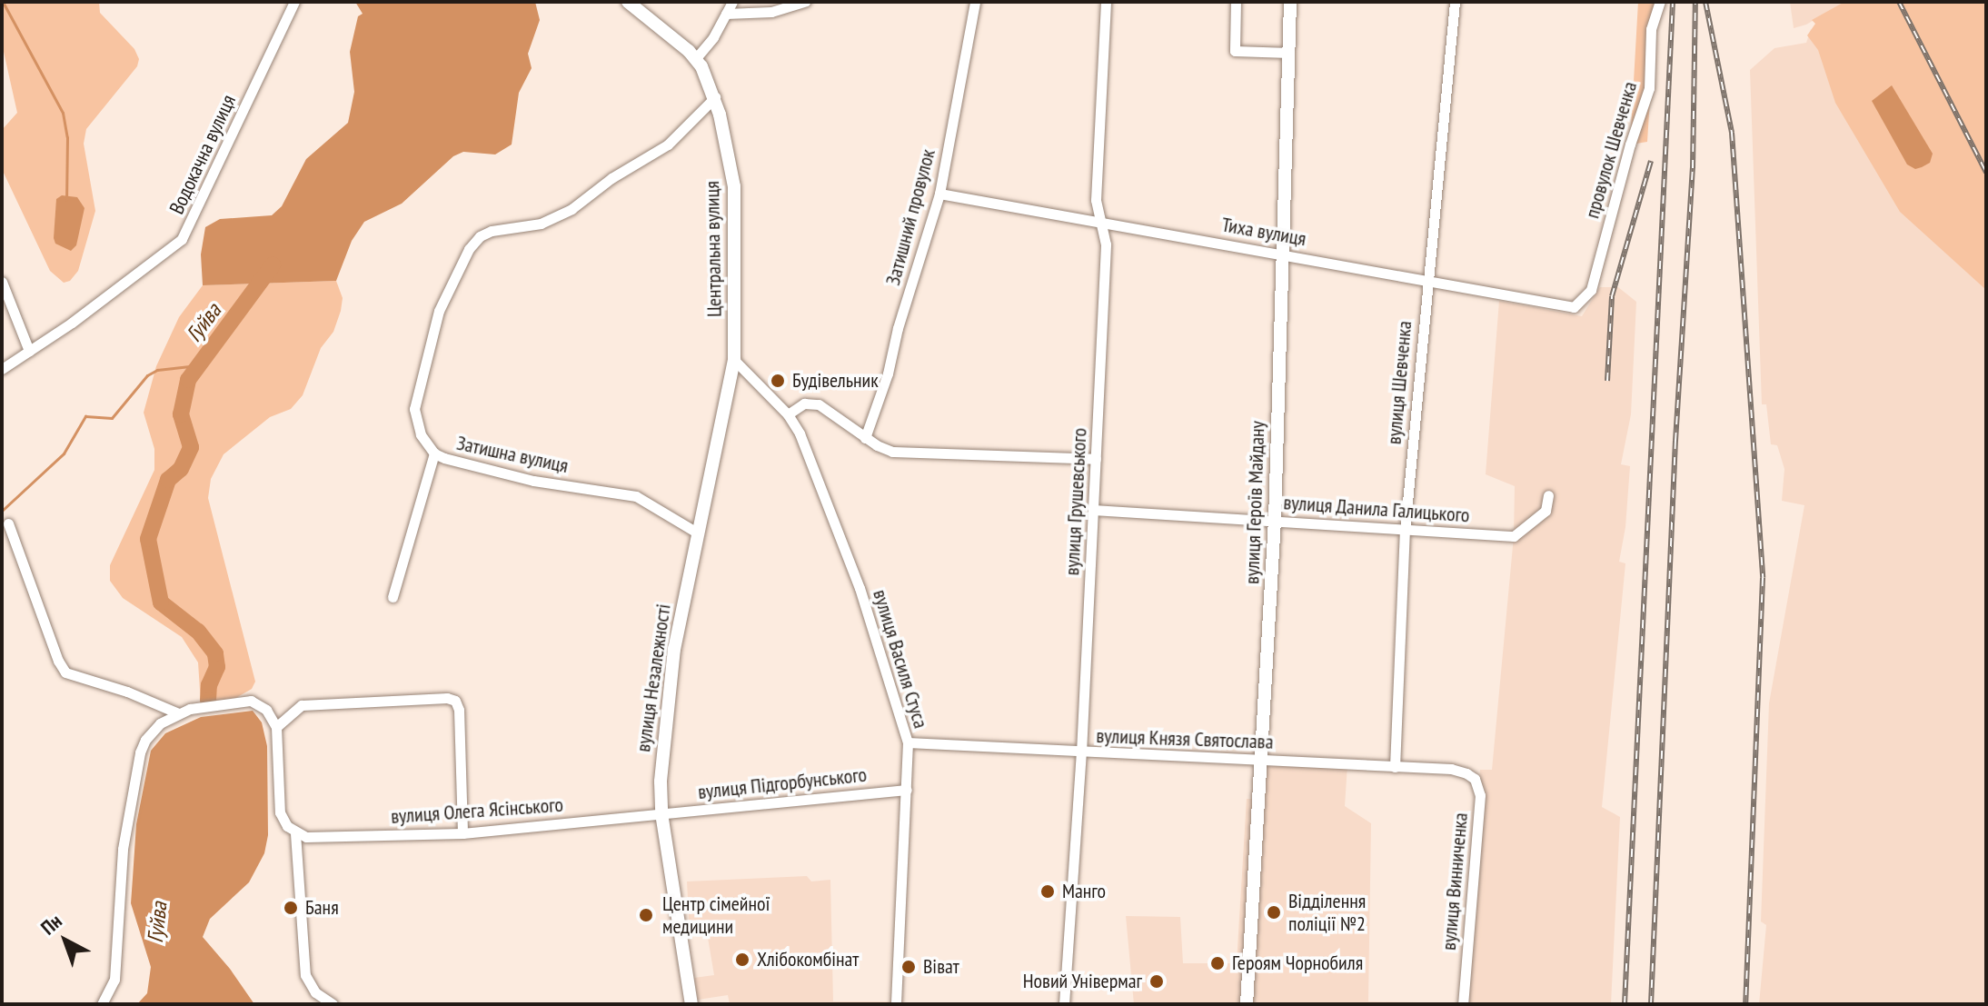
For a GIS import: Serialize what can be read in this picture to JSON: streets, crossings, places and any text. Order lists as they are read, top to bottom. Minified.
{"streets":{"street":["провулок Шевченка","Водокачна вулиця","Затишний провулок","Тиха вулиця","Центральна вулиця","вулиця Шевченка","Затишна вулиця","вулиця Грушевського","вулиця Героїв Майдану","вулиця Данила Галицького","вулиця Василя Стуса","вулиця Незалежності","вулиця Князя Святослава","вулиця Підгорбунського","вулиця Олега Ясінського","вулиця Винниченка"]},"crossings":[["провулок Шевченка","Тиха вулиця"],["Затишний провулок","Тиха вулиця"],["Тиха вулиця","вулиця Шевченка"],["Тиха вулиця","вулиця Грушевського"],["Тиха вулиця","вулиця Героїв Майдану"],["Центральна вулиця","Затишна вулиця"],["Центральна вулиця","вулиця Василя Стуса"],["Центральна вулиця","вулиця Незалежності"],["вулиця Шевченка","вулиця Данила Галицького"],["вулиця Шевченка","вулиця Князя Святослава"],["Затишна вулиця","вулиця Незалежності"],["вулиця Грушевського","вулиця Данила Галицького"],["вулиця Грушевського","вулиця Князя Святослава"],["вулиця Героїв Майдану","вулиця Данила Галицького"],["вулиця Героїв Майдану","вулиця Князя Святослава"],["вулиця Василя Стуса","вулиця Незалежності"],["вулиця Василя Стуса","вулиця Князя Святослава"],["вулиця Василя Стуса","вулиця Підгорбунського"],["вулиця Незалежності","вулиця Підгорбунського"],["вулиця Незалежності","вулиця Олега Ясінського"],["вулиця Князя Святослава","вулиця Винниченка"],["вулиця Підгорбунського","вулиця Олега Ясінського"]],"water":["Гуйва"],"places":["Будівельник","Манго","Баня","Відділення поліції №2","Центр сімейної медицини","Хлібокомбінат","Героям Чорнобиля","Віват","Новий Універмаг"],"north":"top left"}
